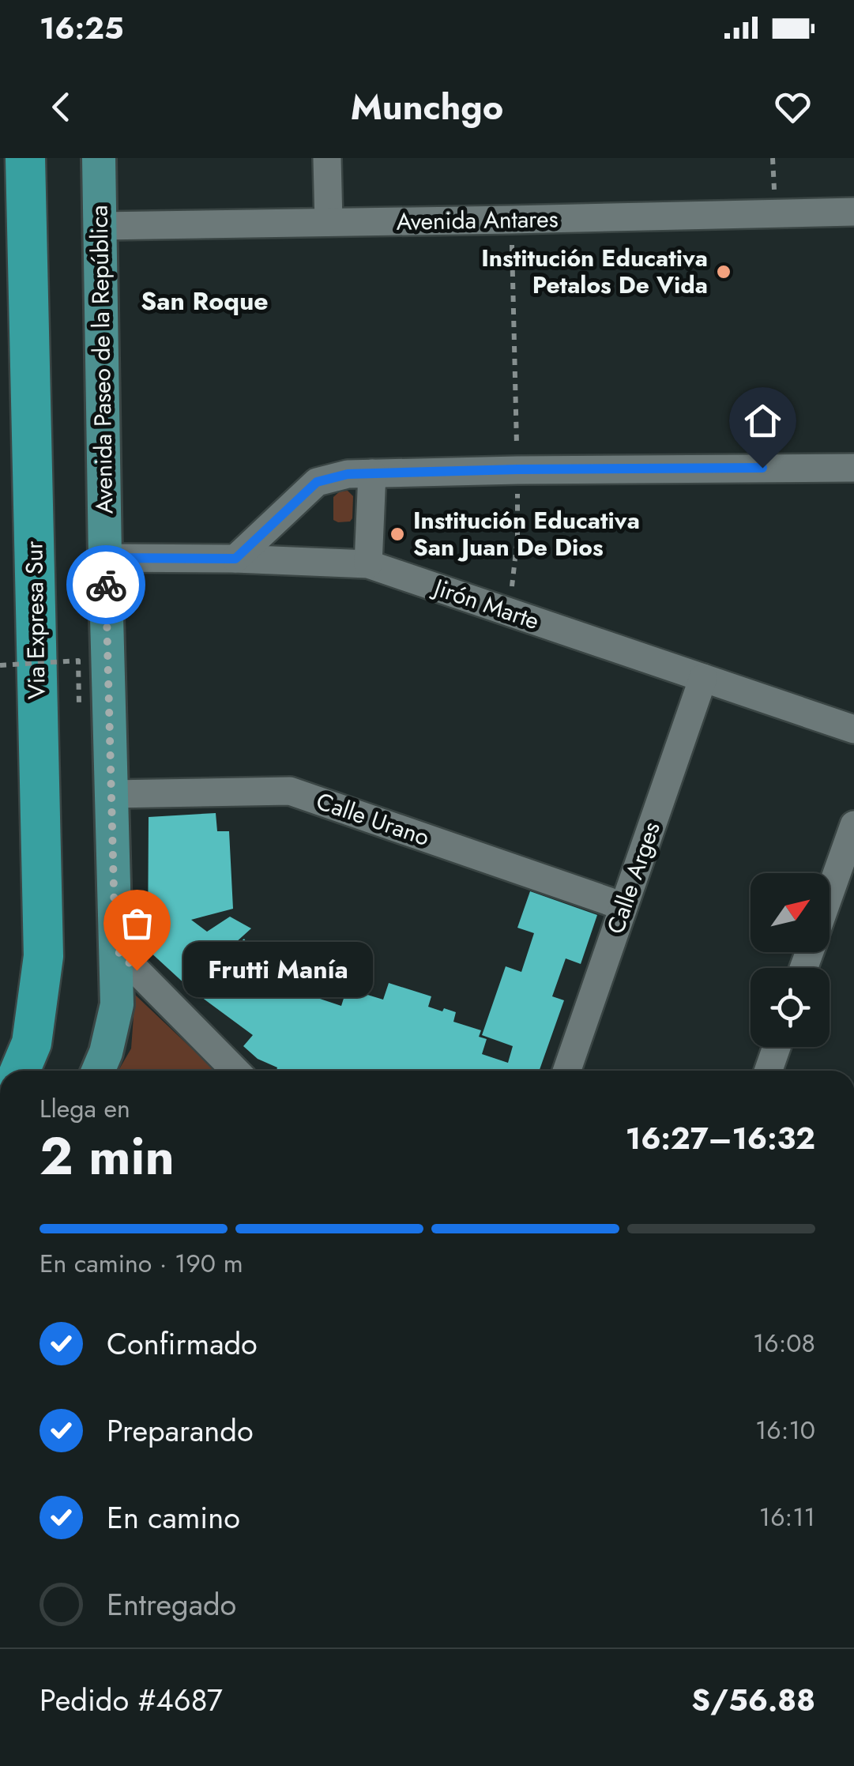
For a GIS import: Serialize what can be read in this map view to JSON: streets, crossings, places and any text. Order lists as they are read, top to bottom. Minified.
{"streets":{"highway":["Via Expresa Sur"],"main road":["Avenida Paseo de la República"],"street":["Avenida Antares","Jirón Marte","Calle Urano","Calle Arges"]},"crossings":[["Avenida Antares","Avenida Paseo de la República"],["Avenida Paseo de la República","Jirón Marte"],["Avenida Paseo de la República","Calle Urano"],["Jirón Marte","Calle Arges"],["Calle Urano","Calle Arges"]],"districts":["San Roque"],"places":["Institución Educativa Petalos De Vida","Institución Educativa San Juan De Dios","Frutti Manía"],"north":"top right","page":{"status":"16:25","header":"Munchgo","bubble":"Frutti Manía","heading":["2 min","Llega en","16:27–16:32"],"panel":["Pedido #4687","S/56.88"],"bar":"En camino · 190 m","list":[["Confirmado","16:08"],["Preparando","16:10"],["En camino","16:11"],"Entregado"]}}
